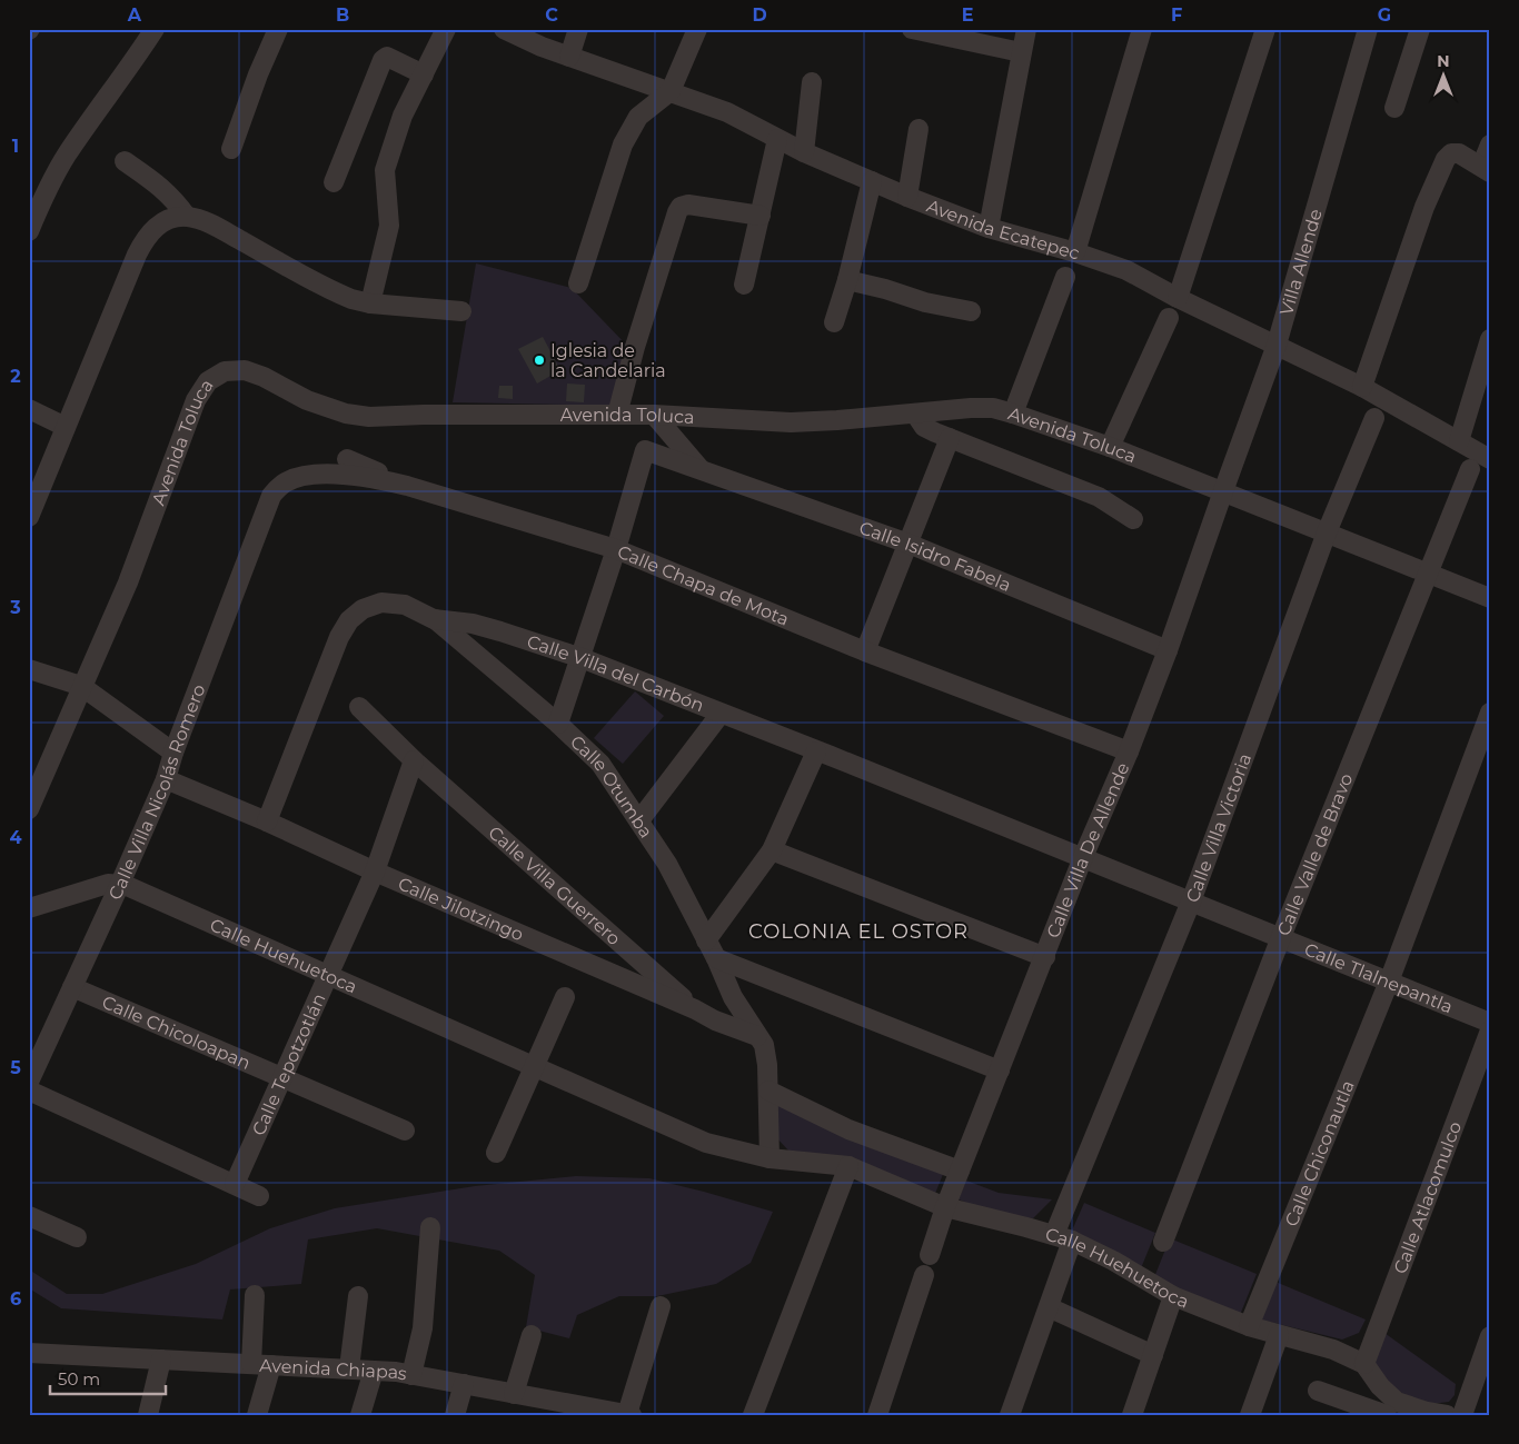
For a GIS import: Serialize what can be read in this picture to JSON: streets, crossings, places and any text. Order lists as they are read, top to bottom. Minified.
{"streets":{"street":["Avenida Ecatepec","Villa Allende","Avenida Toluca","Calle Isidro Fabela","Calle Chapa de Mota","Calle Villa del Carbón","Calle Otumba","Calle Villa Nicolás Romero","Calle Villa Victoria","Calle Villa De Allende","Calle Valle de Bravo","Calle Villa Guerrero","Calle Jilotzingo","Calle Huehuetoca","Calle Tlalnepantla","Calle Chicoloapan","Calle Tepotzotlán","Calle Chiconautla","Calle Atlacomulco","Avenida Chiapas"]},"crossings":[["Avenida Ecatepec","Villa Allende"],["Villa Allende","Avenida Toluca"],["Villa Allende","Calle Villa De Allende"],["Avenida Toluca","Calle Isidro Fabela"],["Avenida Toluca","Calle Villa Victoria"],["Avenida Toluca","Calle Villa De Allende"],["Avenida Toluca","Calle Valle de Bravo"],["Calle Isidro Fabela","Calle Chapa de Mota"],["Calle Isidro Fabela","Calle Villa De Allende"],["Calle Chapa de Mota","Calle Villa Nicolás Romero"],["Calle Chapa de Mota","Calle Villa De Allende"],["Calle Villa del Carbón","Calle Otumba"],["Calle Villa del Carbón","Calle Villa De Allende"],["Calle Villa del Carbón","Calle Jilotzingo"],["Calle Villa del Carbón","Calle Tlalnepantla"],["Calle Otumba","Calle Jilotzingo"],["Calle Otumba","Calle Huehuetoca"],["Calle Villa Nicolás Romero","Calle Jilotzingo"],["Calle Villa Nicolás Romero","Calle Huehuetoca"],["Calle Villa Nicolás Romero","Calle Chicoloapan"],["Calle Villa Victoria","Calle Huehuetoca"],["Calle Villa Victoria","Calle Tlalnepantla"],["Calle Villa De Allende","Calle Huehuetoca"],["Calle Villa De Allende","Calle Tlalnepantla"],["Calle Valle de Bravo","Calle Tlalnepantla"],["Calle Villa Guerrero","Calle Jilotzingo"],["Calle Villa Guerrero","Calle Tepotzotlán"],["Calle Jilotzingo","Calle Tepotzotlán"],["Calle Huehuetoca","Calle Tepotzotlán"],["Calle Huehuetoca","Calle Chiconautla"],["Calle Huehuetoca","Calle Atlacomulco"],["Calle Tlalnepantla","Calle Chiconautla"],["Calle Chicoloapan","Calle Tepotzotlán"]],"districts":["COLONIA EL OSTOR"],"places":["Iglesia de la Candelaria"],"scale_bar":"50 m","north":"top","grid":{"columns":["A","B","C","D","E","F","G"],"rows":["1","2","3","4","5","6"]}}
